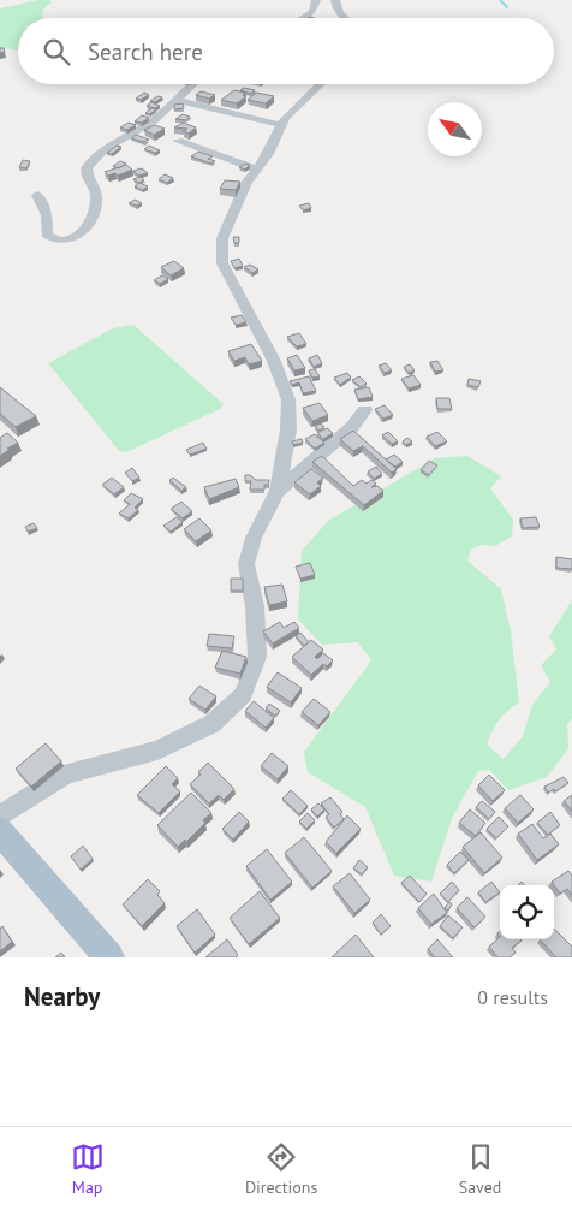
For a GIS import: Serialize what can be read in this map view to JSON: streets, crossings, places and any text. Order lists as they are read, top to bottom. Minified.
{"north":"top left","page":{"search":"Search here","heading":["Nearby","0 results"],"nav":["Map","Directions","Saved"]}}
